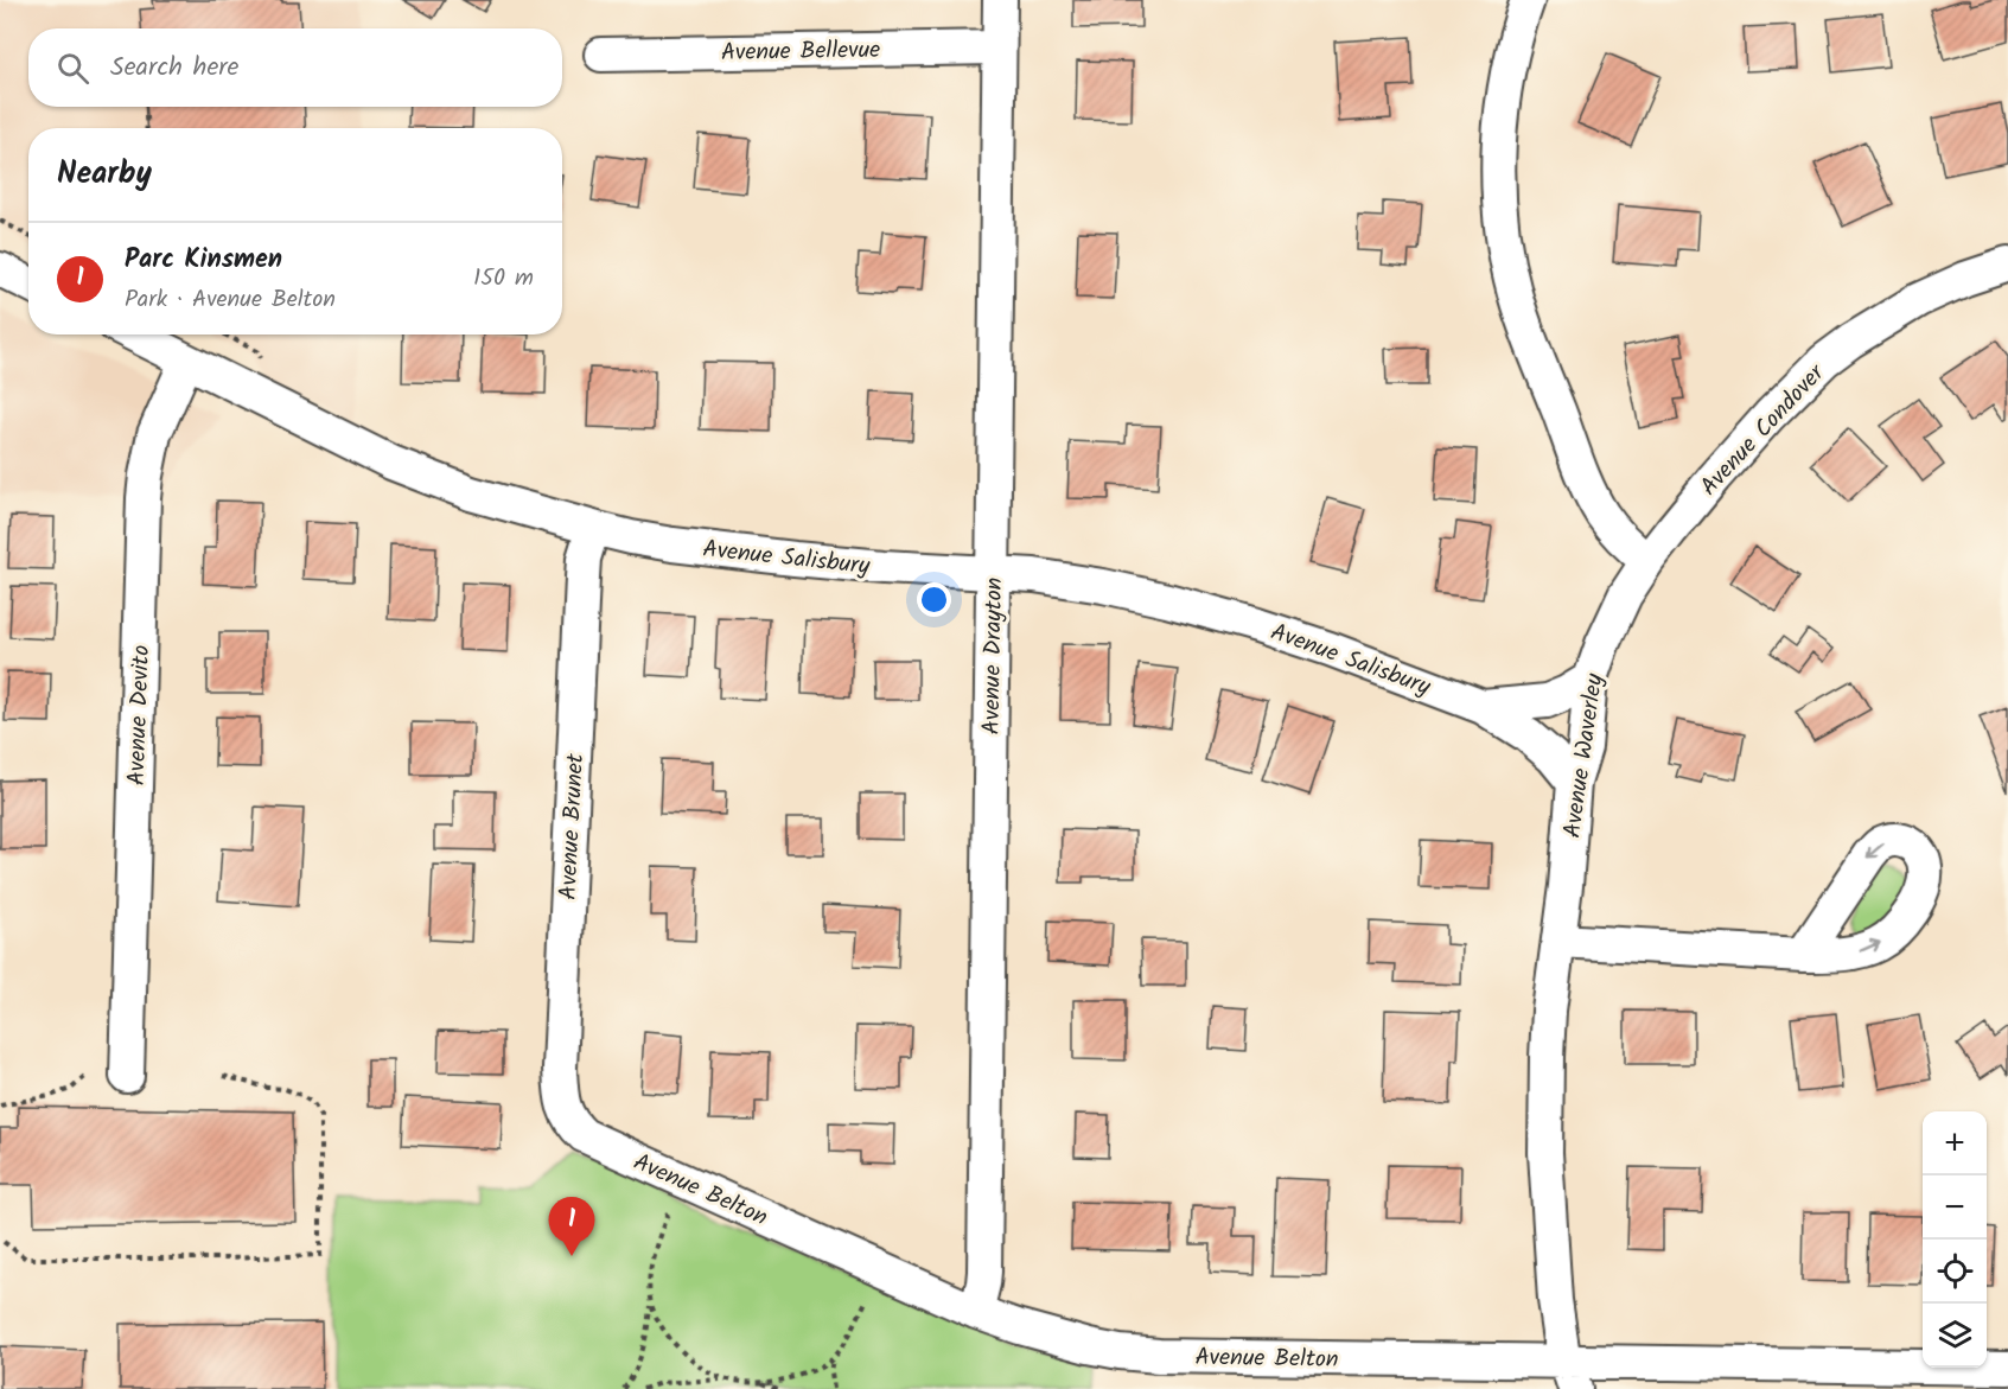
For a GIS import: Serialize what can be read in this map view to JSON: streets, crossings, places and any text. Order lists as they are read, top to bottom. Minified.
{"streets":{"street":["Avenue Bellevue","Avenue Condover","Avenue Salisbury","Avenue Drayton","Avenue Devito","Avenue Waverley","Avenue Brunet","Avenue Belton"]},"crossings":[["Avenue Bellevue","Avenue Drayton"],["Avenue Condover","Avenue Waverley"],["Avenue Salisbury","Avenue Drayton"],["Avenue Salisbury","Avenue Devito"],["Avenue Salisbury","Avenue Waverley"],["Avenue Salisbury","Avenue Brunet"],["Avenue Drayton","Avenue Belton"],["Avenue Waverley","Avenue Belton"],["Avenue Brunet","Avenue Belton"]],"page":{"search":"Search here","heading":"Nearby","list":[{"mark":"1","name":"Parc Kinsmen","note":"Park · Avenue Belton","value":"150 m"}],"map_buttons":["+","−"],"pins":"1"}}
